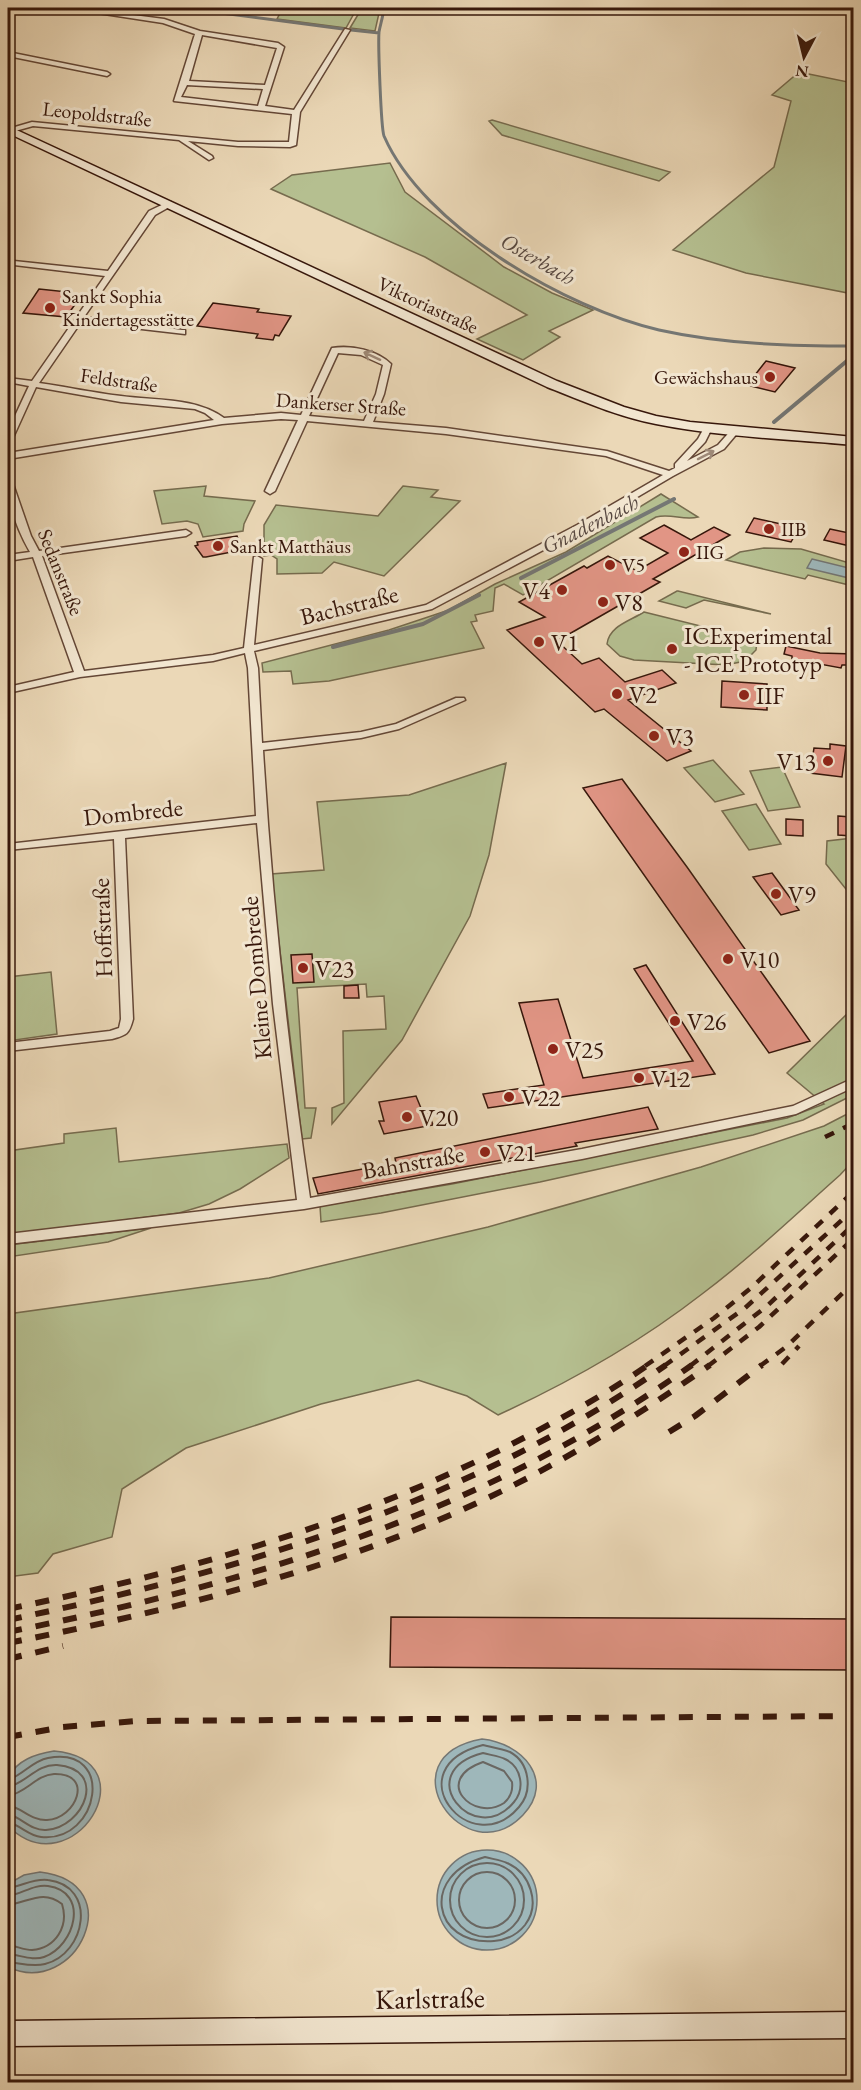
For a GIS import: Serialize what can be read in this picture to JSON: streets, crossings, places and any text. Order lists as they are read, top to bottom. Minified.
{"streets":{"main road":["Viktoriastraße","Karlstraße"],"street":["Leopoldstraße","Feldstraße","Dankerser Straße","Sedanstraße","Bachstraße","Dombrede","Hoffstraße","Kleine Dombrede","Bahnstraße"]},"crossings":[["Leopoldstraße","Viktoriastraße"],["Viktoriastraße","Bachstraße"],["Feldstraße","Dankerser Straße"],["Dankerser Straße","Bachstraße"],["Sedanstraße","Bachstraße"],["Bachstraße","Kleine Dombrede"],["Dombrede","Hoffstraße"],["Dombrede","Kleine Dombrede"],["Kleine Dombrede","Bahnstraße"]],"water":["Osterbach","Gnadenbach"],"places":["Sankt Sophia Kindertagesstätte","Gewächshaus","IIB","Sankt Matthäus","IIG","V5","V4","V8","V1","ICExperimental - ICE Prototyp","V2","IIF","V3","V13","V9","V10","V23","V26","V25","V12","V22","V20","V21"],"north":"bottom"}
